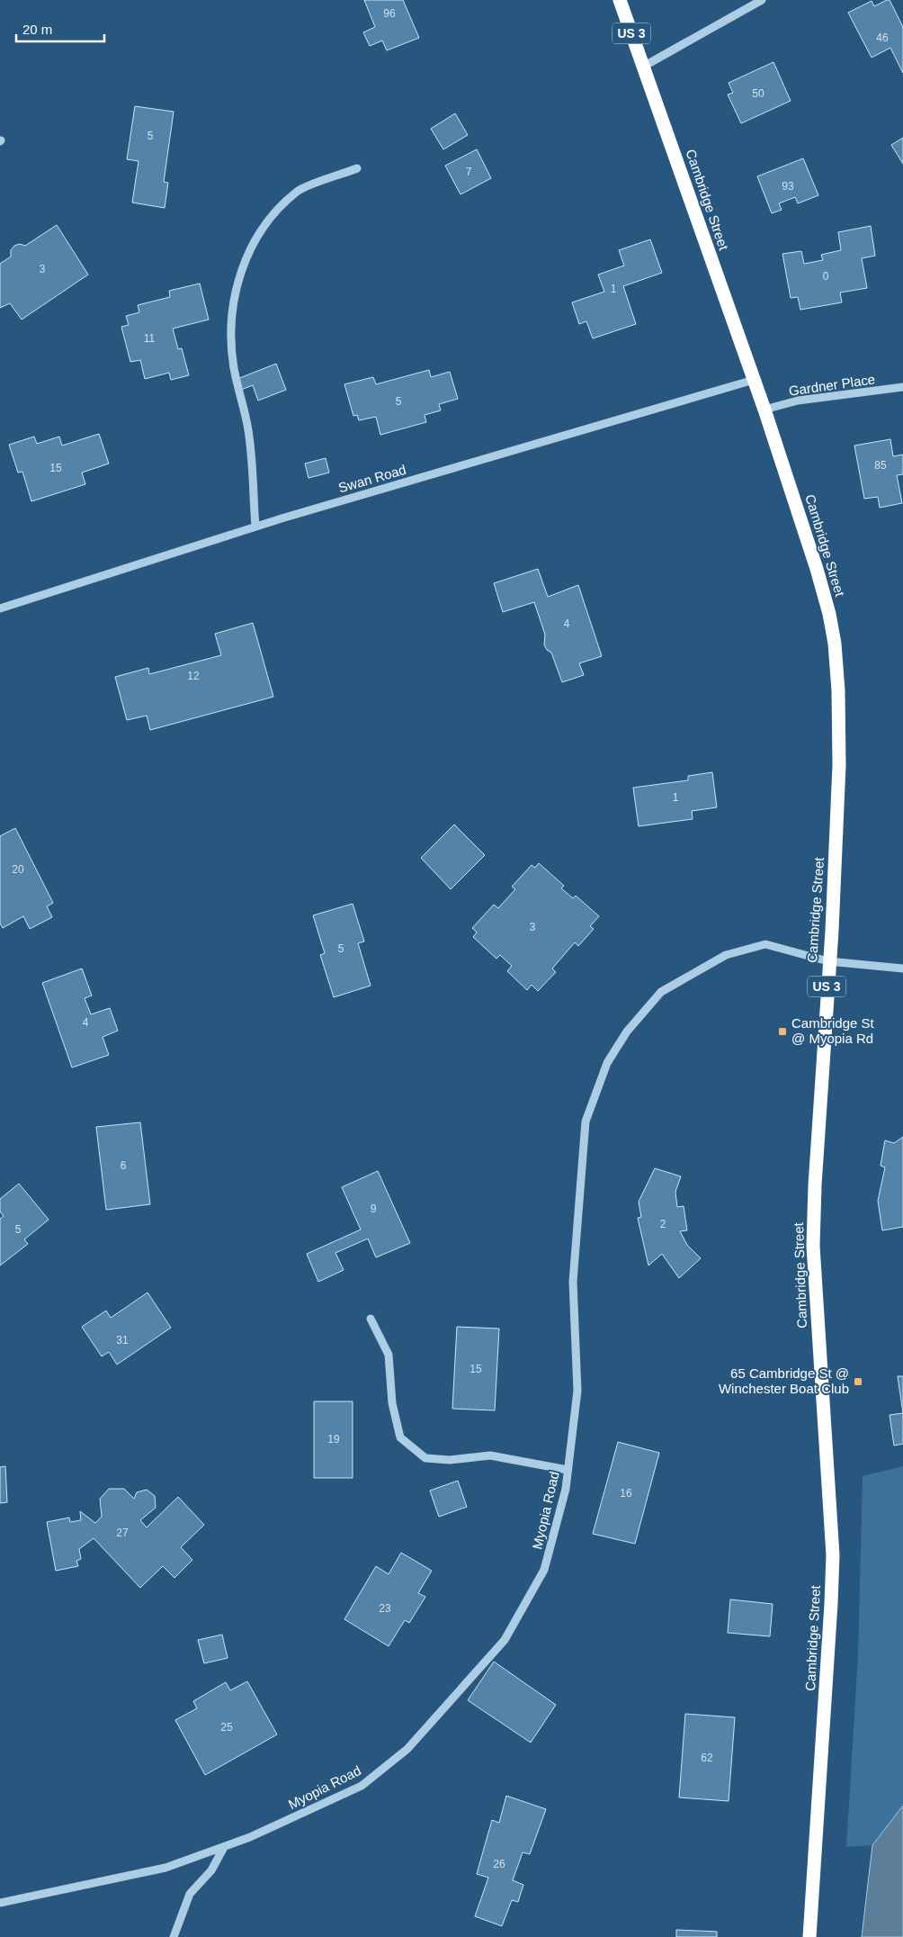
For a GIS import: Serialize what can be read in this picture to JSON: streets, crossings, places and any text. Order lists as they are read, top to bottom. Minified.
{"streets":{"highway":["US 3","Cambridge Street"],"street":["Gardner Place","Swan Road","Myopia Road"]},"crossings":[["Cambridge Street","Gardner Place"],["Cambridge Street","Swan Road"],["Cambridge Street","Myopia Road"]],"places":{"transit":["Cambridge St @ Myopia Rd","65 Cambridge St @ Winchester Boat Club"]},"house_numbers":["96","46","50","5","7","93","3","0","1","11","5","85","15","4","12","1","20","3","5","4","6","9","2","5","31","15","19","16","27","23","25","62","26"],"scale_bar":"20 m"}
